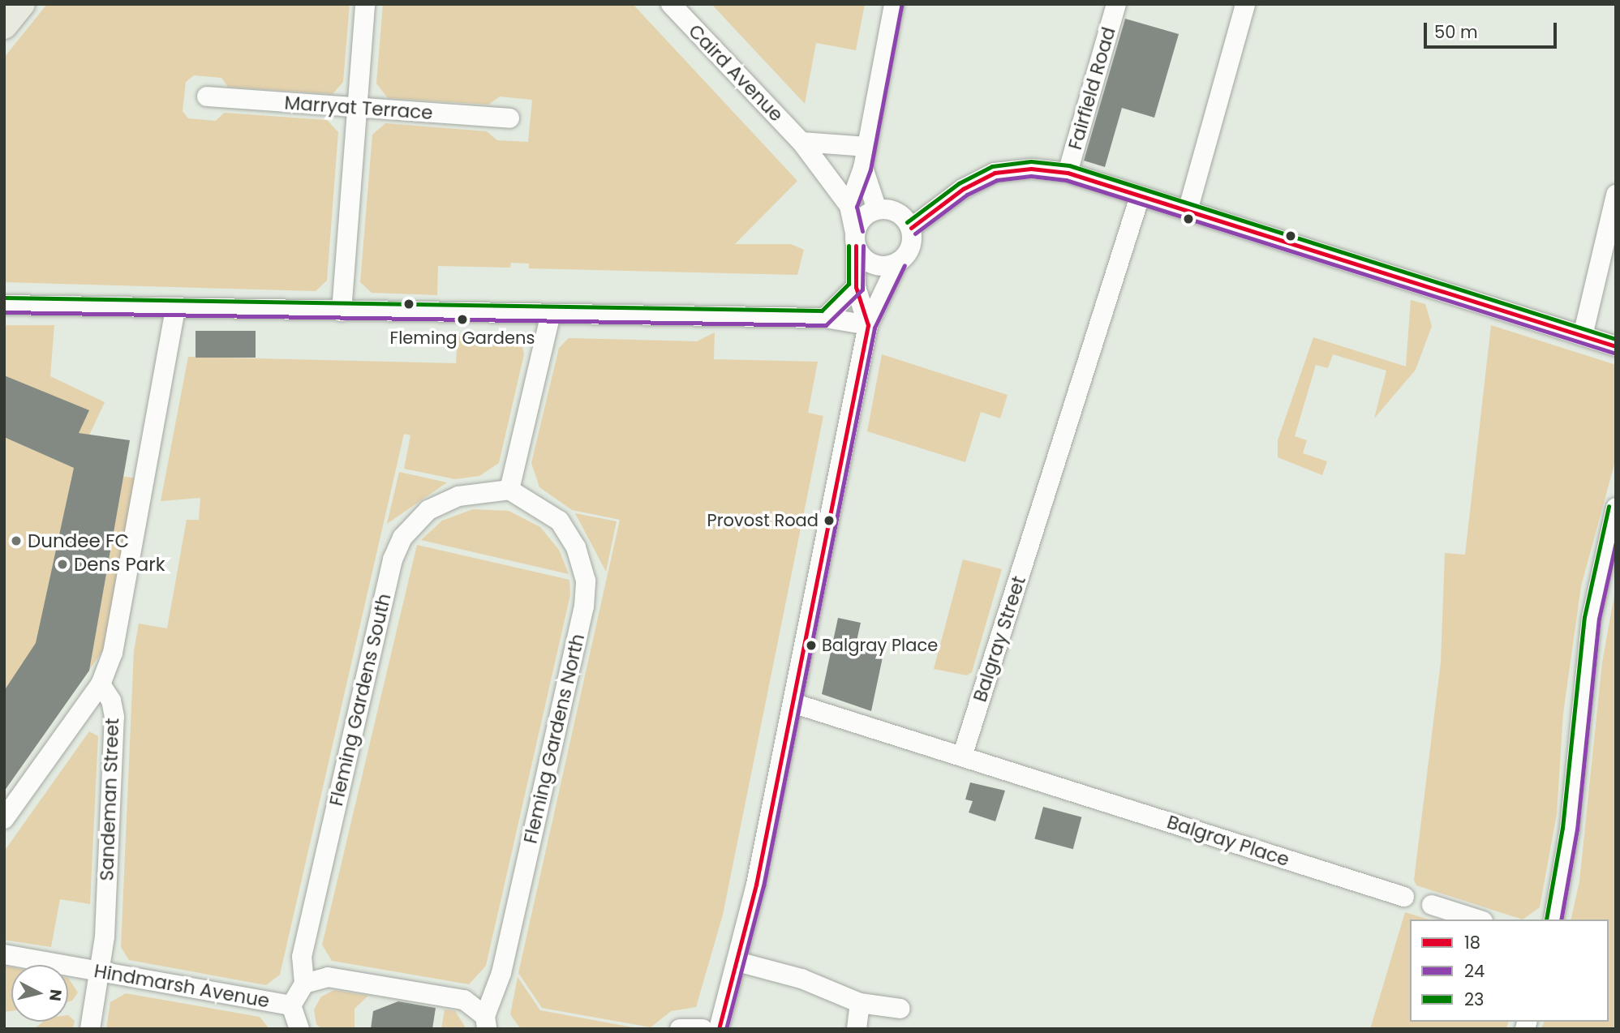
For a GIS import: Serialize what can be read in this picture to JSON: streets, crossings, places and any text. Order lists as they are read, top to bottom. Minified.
{"streets":{"street":["Caird Avenue","Fairfield Road","Marryat Terrace","Balgray Street","Fleming Gardens South","Fleming Gardens North","Sandeman Street","Balgray Place","Hindmarsh Avenue"]},"crossings":[["Balgray Street","Balgray Place"],["Fleming Gardens South","Fleming Gardens North"],["Fleming Gardens South","Hindmarsh Avenue"],["Sandeman Street","Hindmarsh Avenue"]],"places":["Fleming Gardens","Provost Road","Dundee FC","Dens Park","Balgray Place"],"lines":["transit line 24","transit line 23","transit line 18"],"legend":["18","24","23"],"scale_bar":"50 m","north":"right"}
